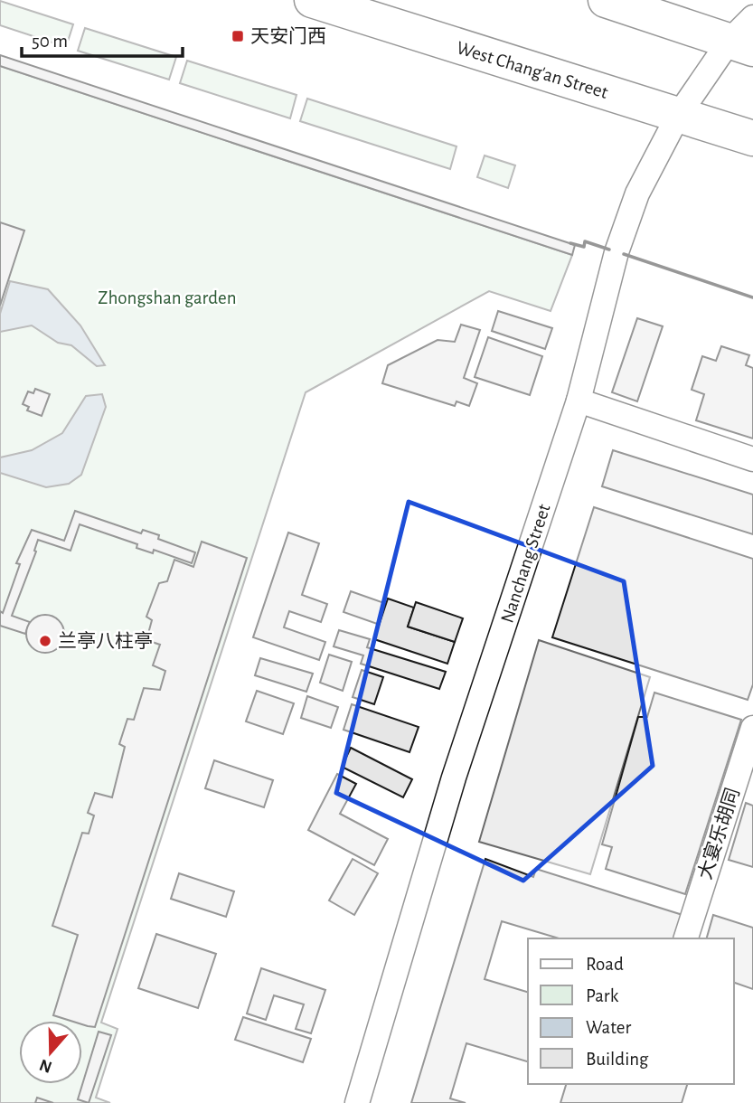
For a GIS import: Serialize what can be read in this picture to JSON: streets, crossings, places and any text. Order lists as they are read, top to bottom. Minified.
{"streets":{"highway":["West Chang'an Street"],"street":["Nanchang Street","大宴乐胡同"]},"crossings":[["West Chang'an Street","Nanchang Street"]],"parks":["Zhongshan garden"],"places":{"transit":["天安门西"],"other":["兰亭八柱亭"]},"legend":["Road","Park","Water","Building"],"scale_bar":"50 m","north":"bottom"}
